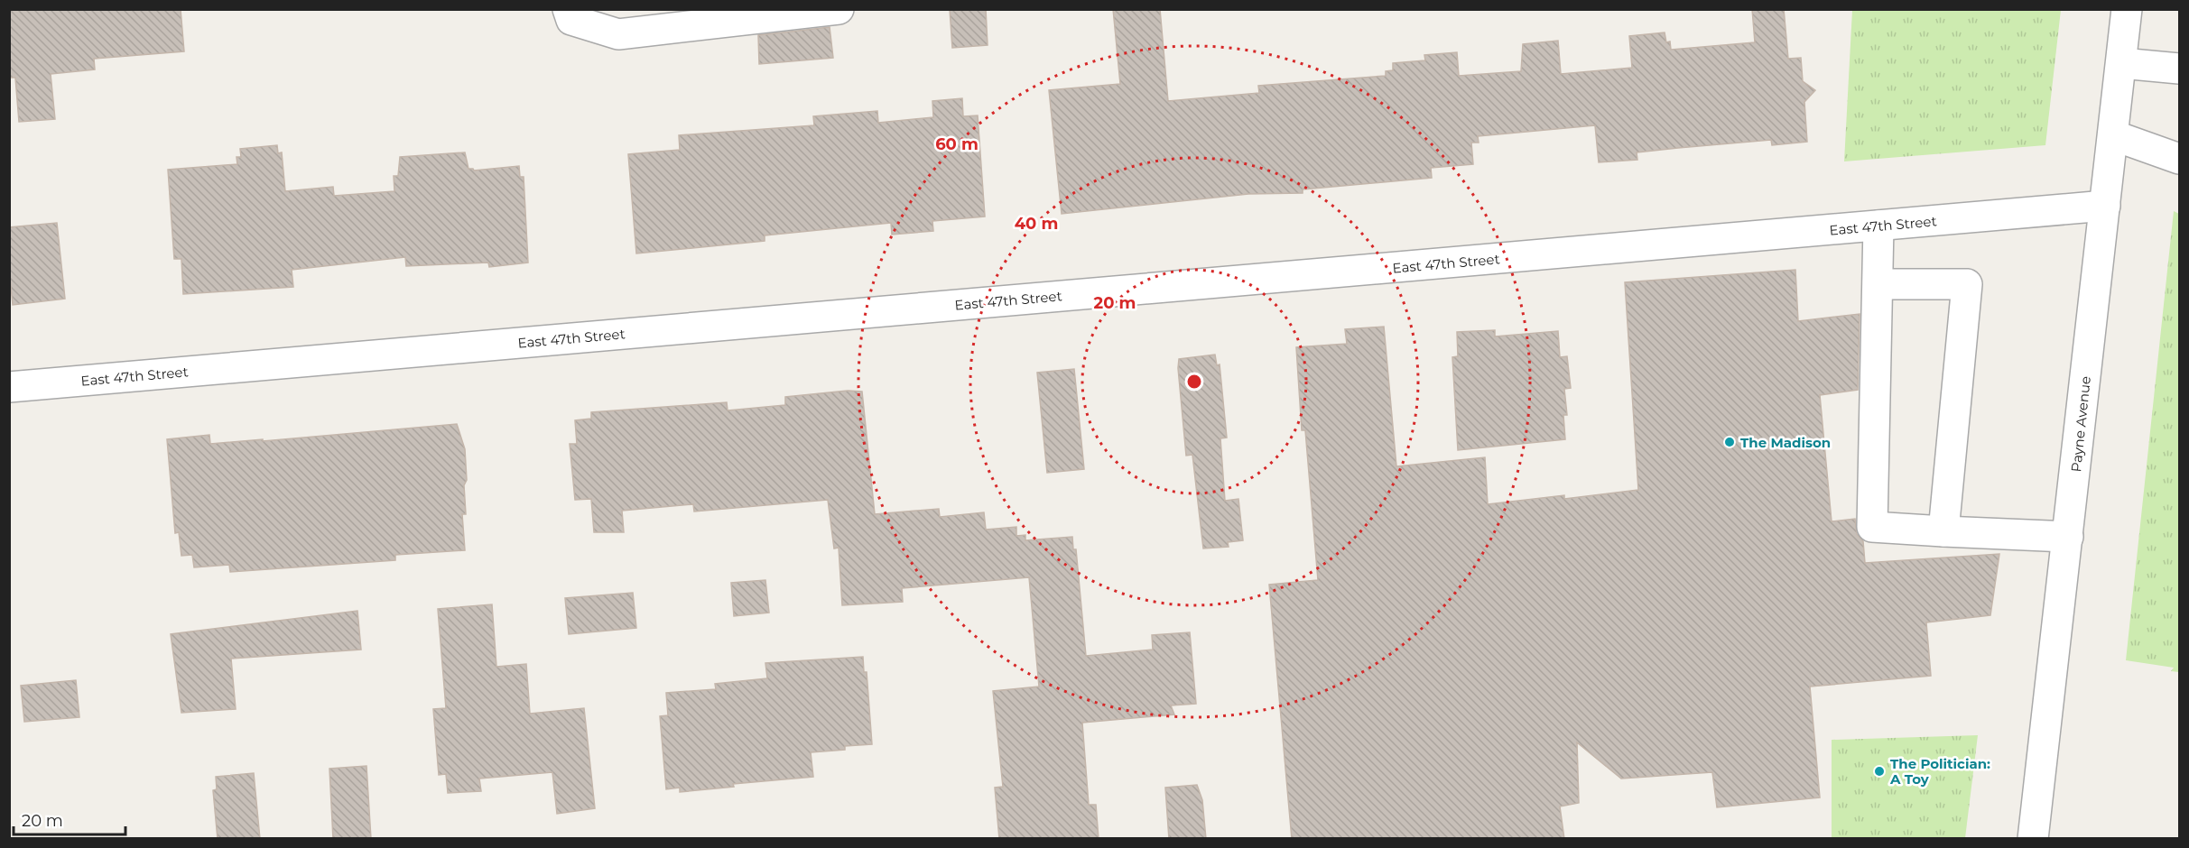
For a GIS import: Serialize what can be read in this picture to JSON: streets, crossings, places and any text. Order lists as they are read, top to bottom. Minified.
{"streets":{"street":["East 47th Street","Payne Avenue"]},"crossings":[["East 47th Street","Payne Avenue"]],"places":["The Madison","The Politician: A Toy"],"scale_bar":"20 m","rings":["60 m","40 m","20 m"]}
